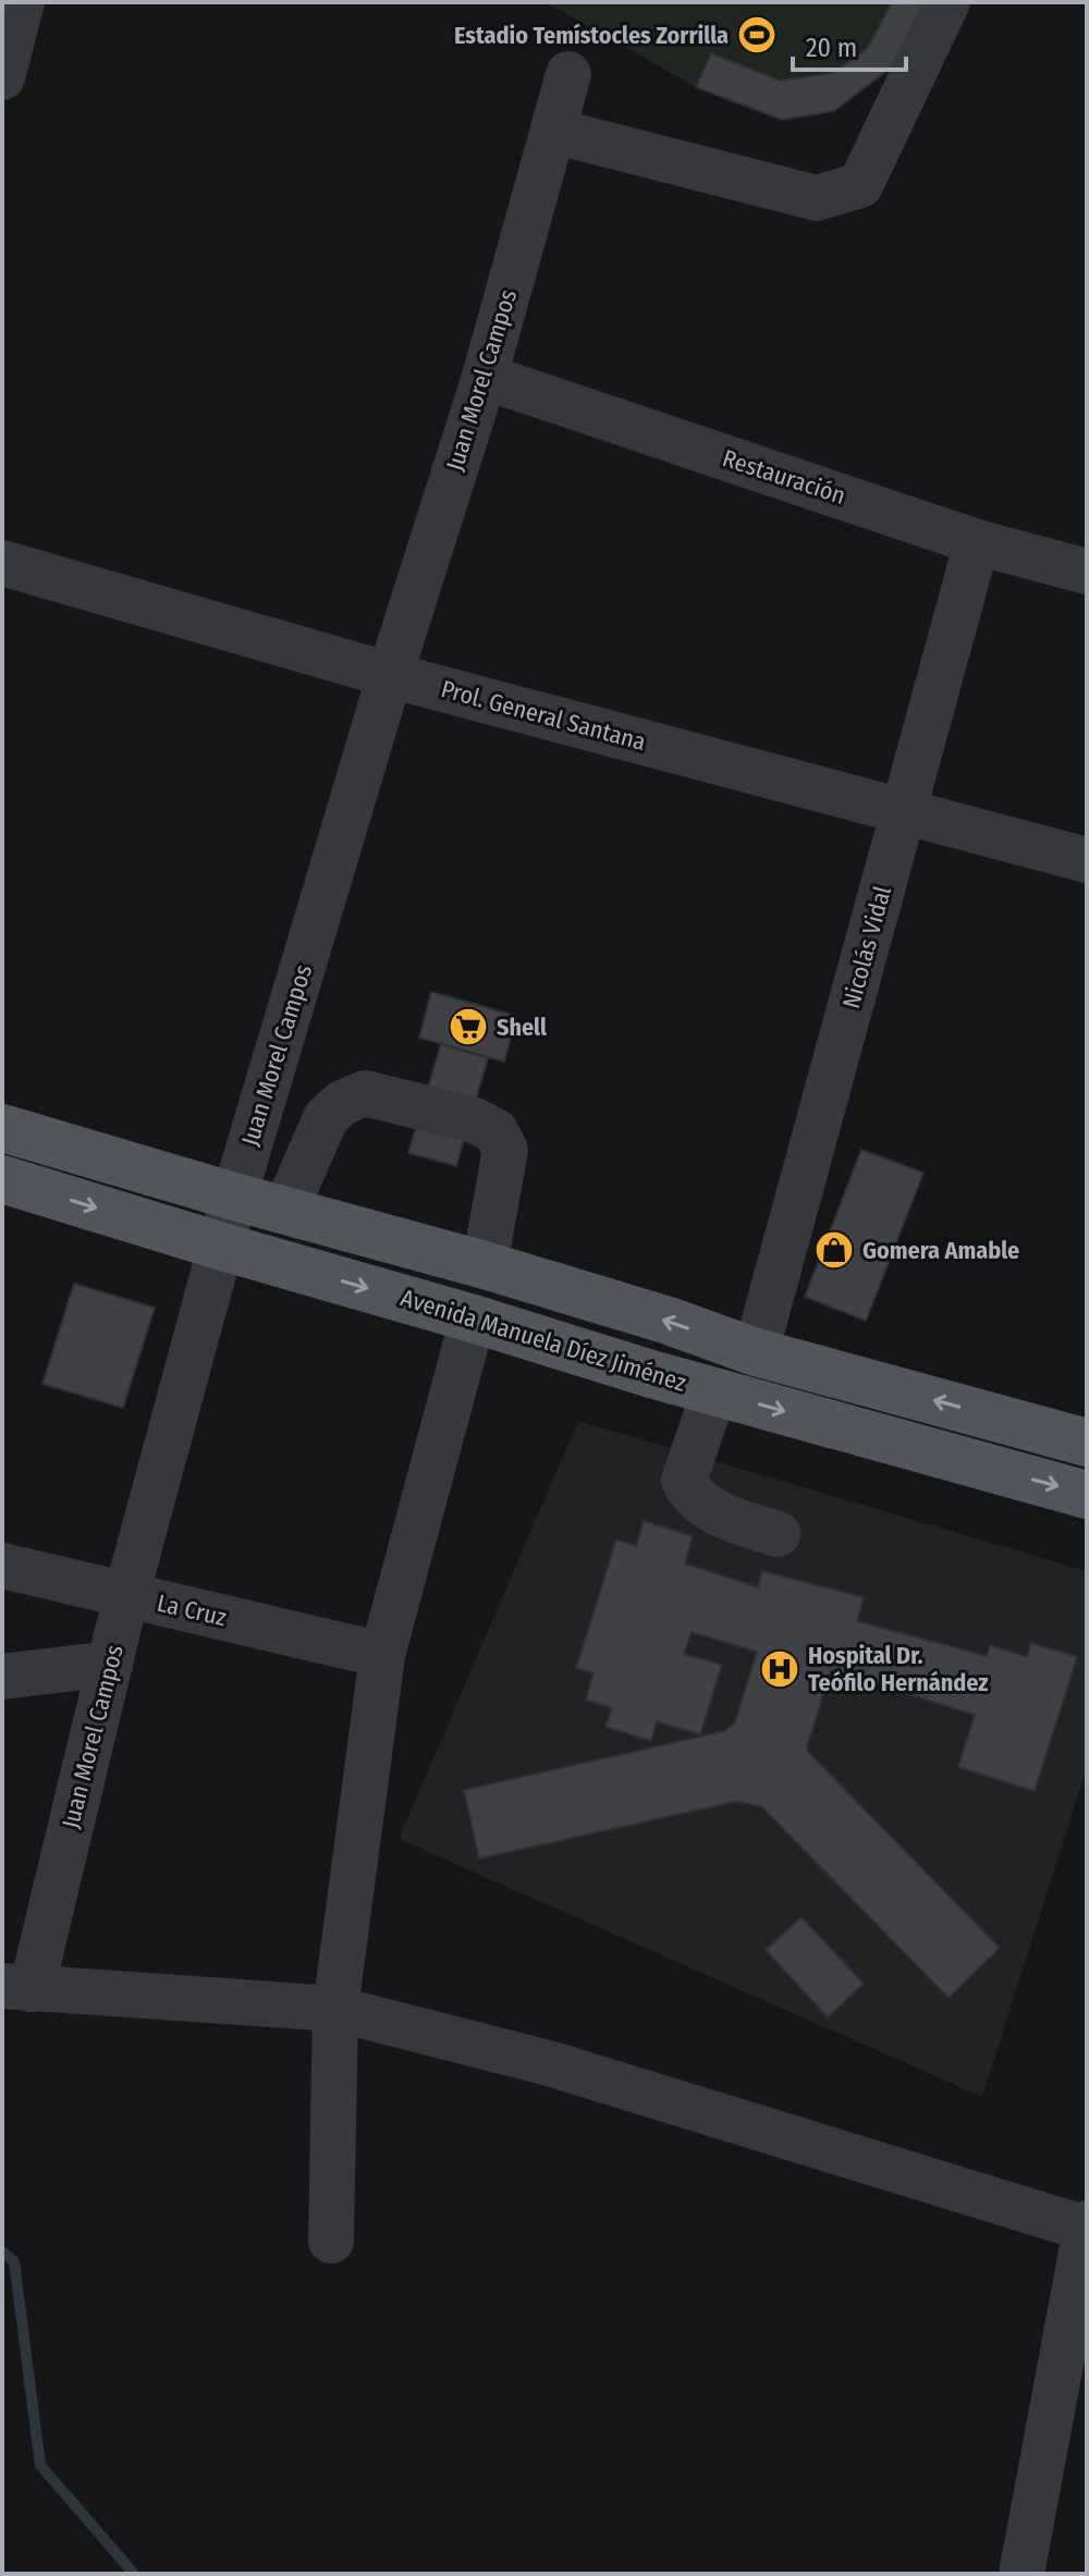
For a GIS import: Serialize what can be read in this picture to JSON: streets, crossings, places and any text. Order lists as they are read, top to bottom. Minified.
{"streets":{"main road":["Avenida Manuela Díez Jiménez"],"street":["Juan Morel Campos","Restauración","Prol. General Santana","Nicolás Vidal","La Cruz"]},"crossings":[["Juan Morel Campos","Restauración"],["Juan Morel Campos","Prol. General Santana"],["Juan Morel Campos","Avenida Manuela Díez Jiménez"],["Juan Morel Campos","La Cruz"],["Restauración","Nicolás Vidal"],["Prol. General Santana","Nicolás Vidal"]],"places":{"sports":["Estadio Temístocles Zorrilla"],"supermarket":["Shell"],"shop":["Gomera Amable"],"hospital":["Hospital Dr. Teófilo Hernández"]},"scale_bar":"20 m"}
